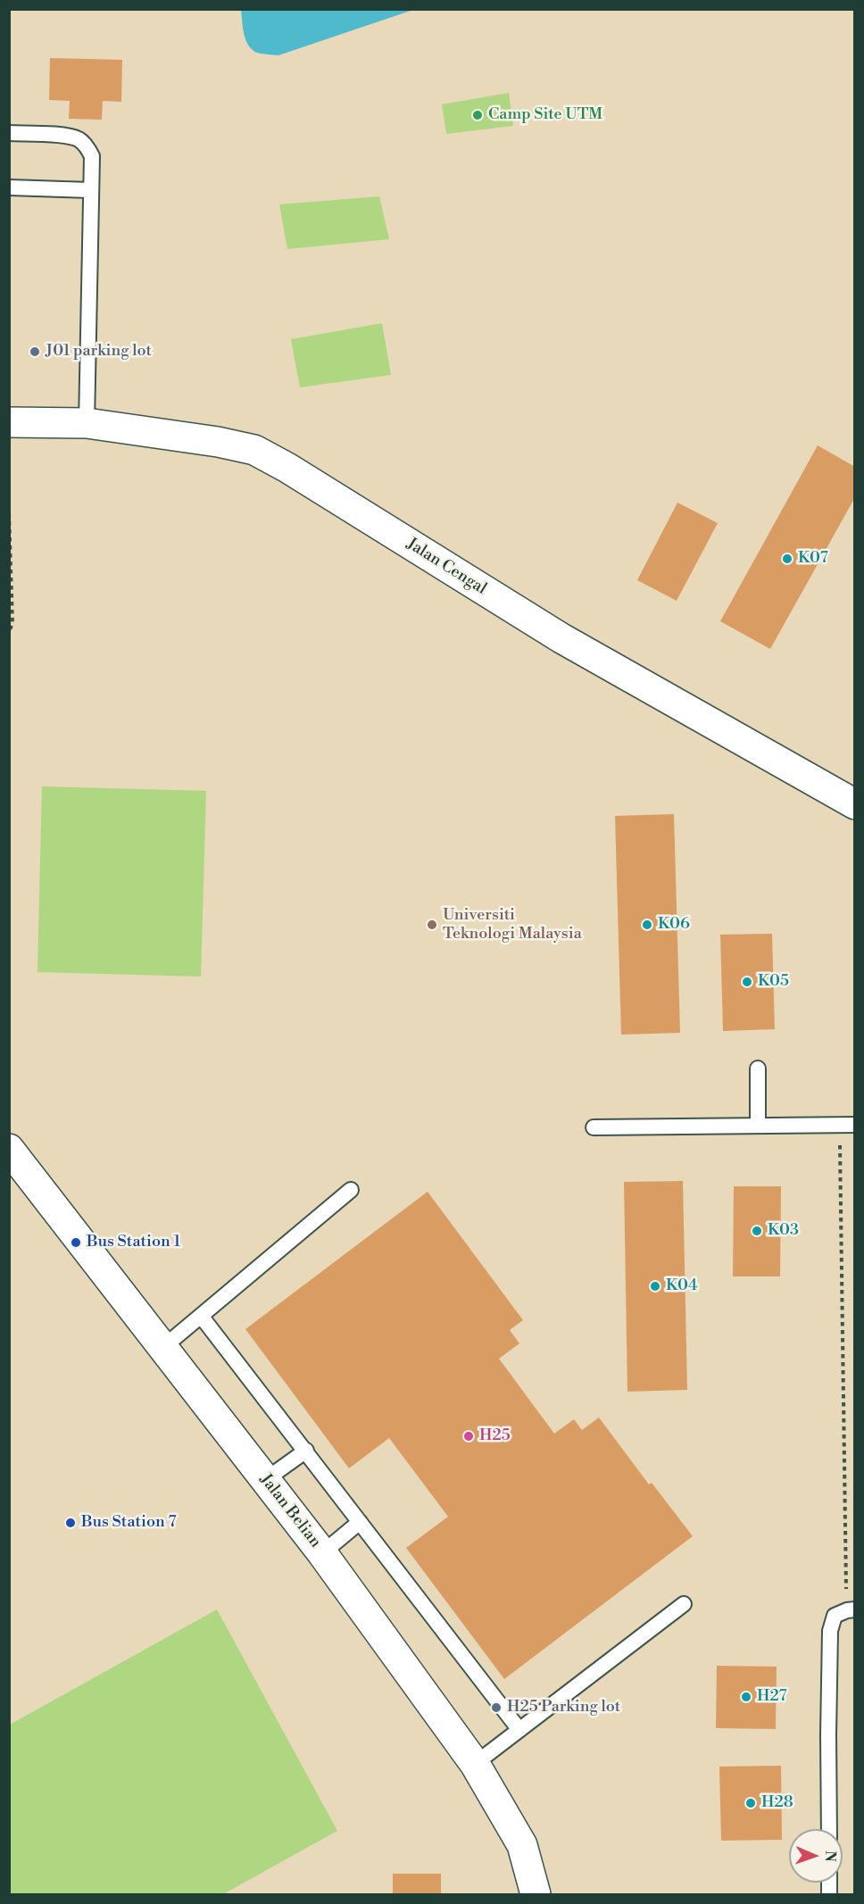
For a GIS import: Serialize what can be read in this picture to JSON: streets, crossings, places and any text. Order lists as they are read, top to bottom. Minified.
{"streets":{"street":["Jalan Cengal","Jalan Belian"]},"places":["Camp Site UTM","J01 parking lot","K07","Universiti Teknologi Malaysia","K06","K05","K03","Bus Station 1","K04","H25","Bus Station 7","H27","H25 Parking lot","H28"],"north":"right"}
